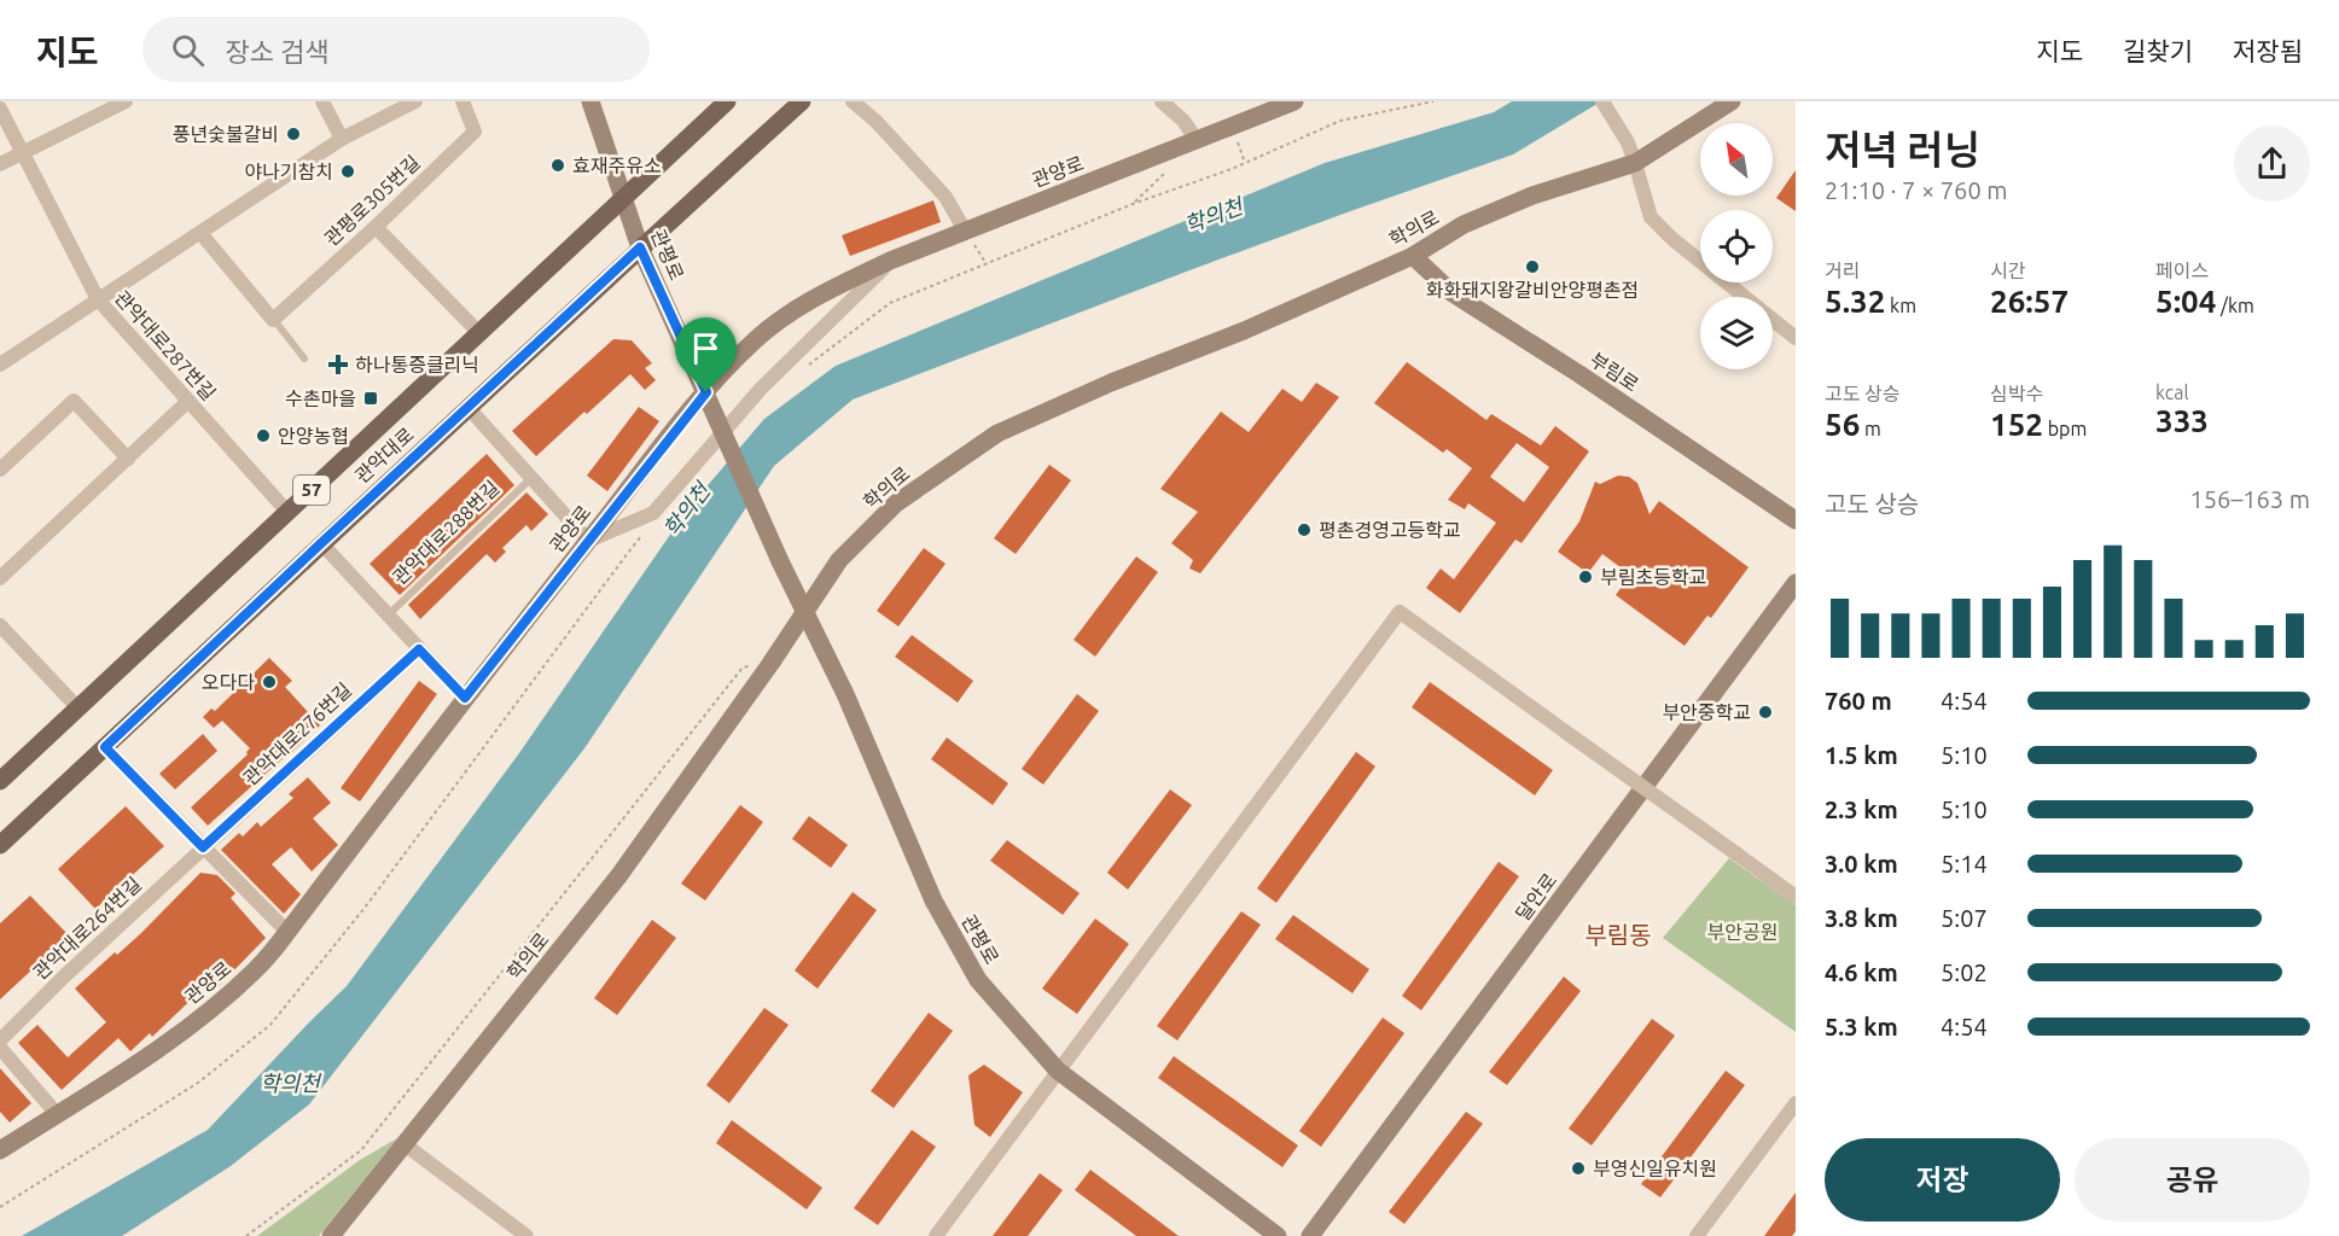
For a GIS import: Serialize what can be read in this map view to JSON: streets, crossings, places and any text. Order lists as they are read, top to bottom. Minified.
{"streets":{"main road":["관악대로","57"],"street":["관양로","관평로305번길","학의로","관평로","관악대로287번길","부림로","관악대로288번길","관악대로276번길","달안로","관악대로264번길"]},"crossings":[["관양로","관평로"],["관양로","관악대로288번길"],["학의로","관평로"],["학의로","부림로"],["관평로","관악대로"],["관악대로287번길","관악대로"],["관악대로","관악대로288번길"],["관악대로288번길","관악대로276번길"],["관악대로276번길","관악대로264번길"]],"districts":["부림동"],"water":["학의천"],"parks":["부안공원"],"places":{"other":["풍년숯불갈비","효재주유소","야나기참치","화화돼지왕갈비안양평촌점","안양농협","평촌경영고등학교","부림초등학교","오다다","부안중학교","부영신일유치원"],"health":["하나통증클리닉"],"transit":["수촌마을"]},"north":"top left","page":{"header":"지도","search":"장소 검색","nav":["지도","길찾기","저장됨"],"heading":["저녁 러닝","21:10 · 7 × 760 m"],"stats":[["거리","5.32 km"],["시간","26:57"],["페이스","5:04 /km"],["고도 상승","56 m"],["심박수","152 bpm"],["kcal","333"]],"chart":["고도 상승","156–163 m"],"list":[{"name":"760 m","note":"4:54"},{"name":"1.5 km","note":"5:10"},{"name":"2.3 km","note":"5:10"},{"name":"3.0 km","note":"5:14"},{"name":"3.8 km","note":"5:07"},{"name":"4.6 km","note":"5:02"},{"name":"5.3 km","note":"4:54"}],"buttons":["저장","공유"]}}
